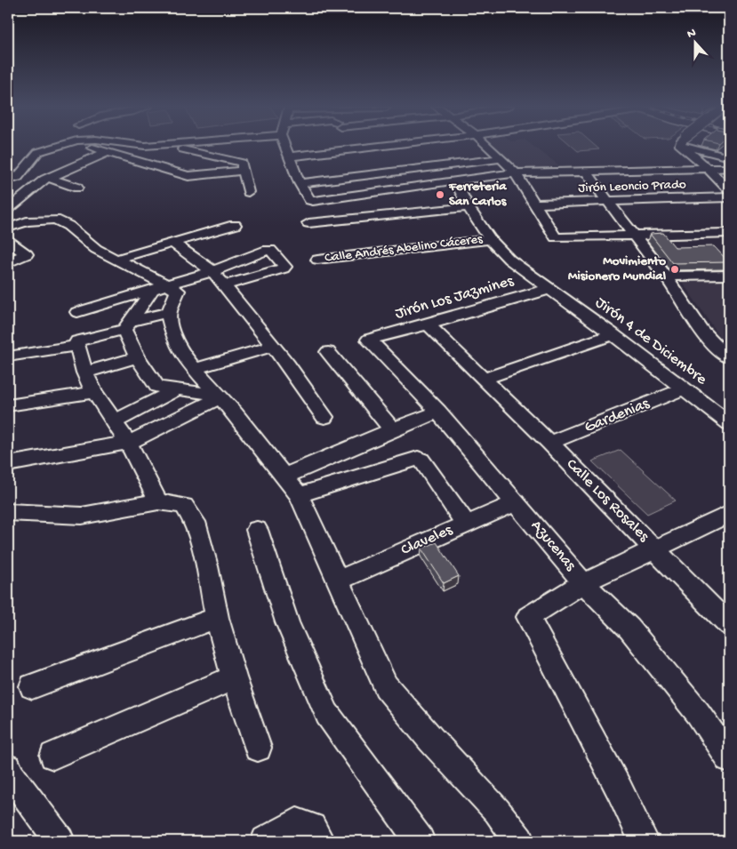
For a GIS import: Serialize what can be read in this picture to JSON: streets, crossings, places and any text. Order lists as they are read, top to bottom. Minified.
{"streets":{"street":["Jirón Leoncio Prado","Calle Andrés Abelino Cáceres","Jirón Los Jazmines","Jirón 4 de Diciembre","Gardenias","Calle Los Rosales","Claveles","Azucenas"]},"crossings":[["Calle Andrés Abelino Cáceres","Jirón 4 de Diciembre"],["Jirón Los Jazmines","Jirón 4 de Diciembre"],["Jirón Los Jazmines","Calle Los Rosales"],["Jirón Los Jazmines","Azucenas"],["Jirón 4 de Diciembre","Gardenias"],["Gardenias","Calle Los Rosales"],["Claveles","Azucenas"]],"places":["Ferreteria San Carlos","Movimiento Misionero Mundial"],"north":"top"}
